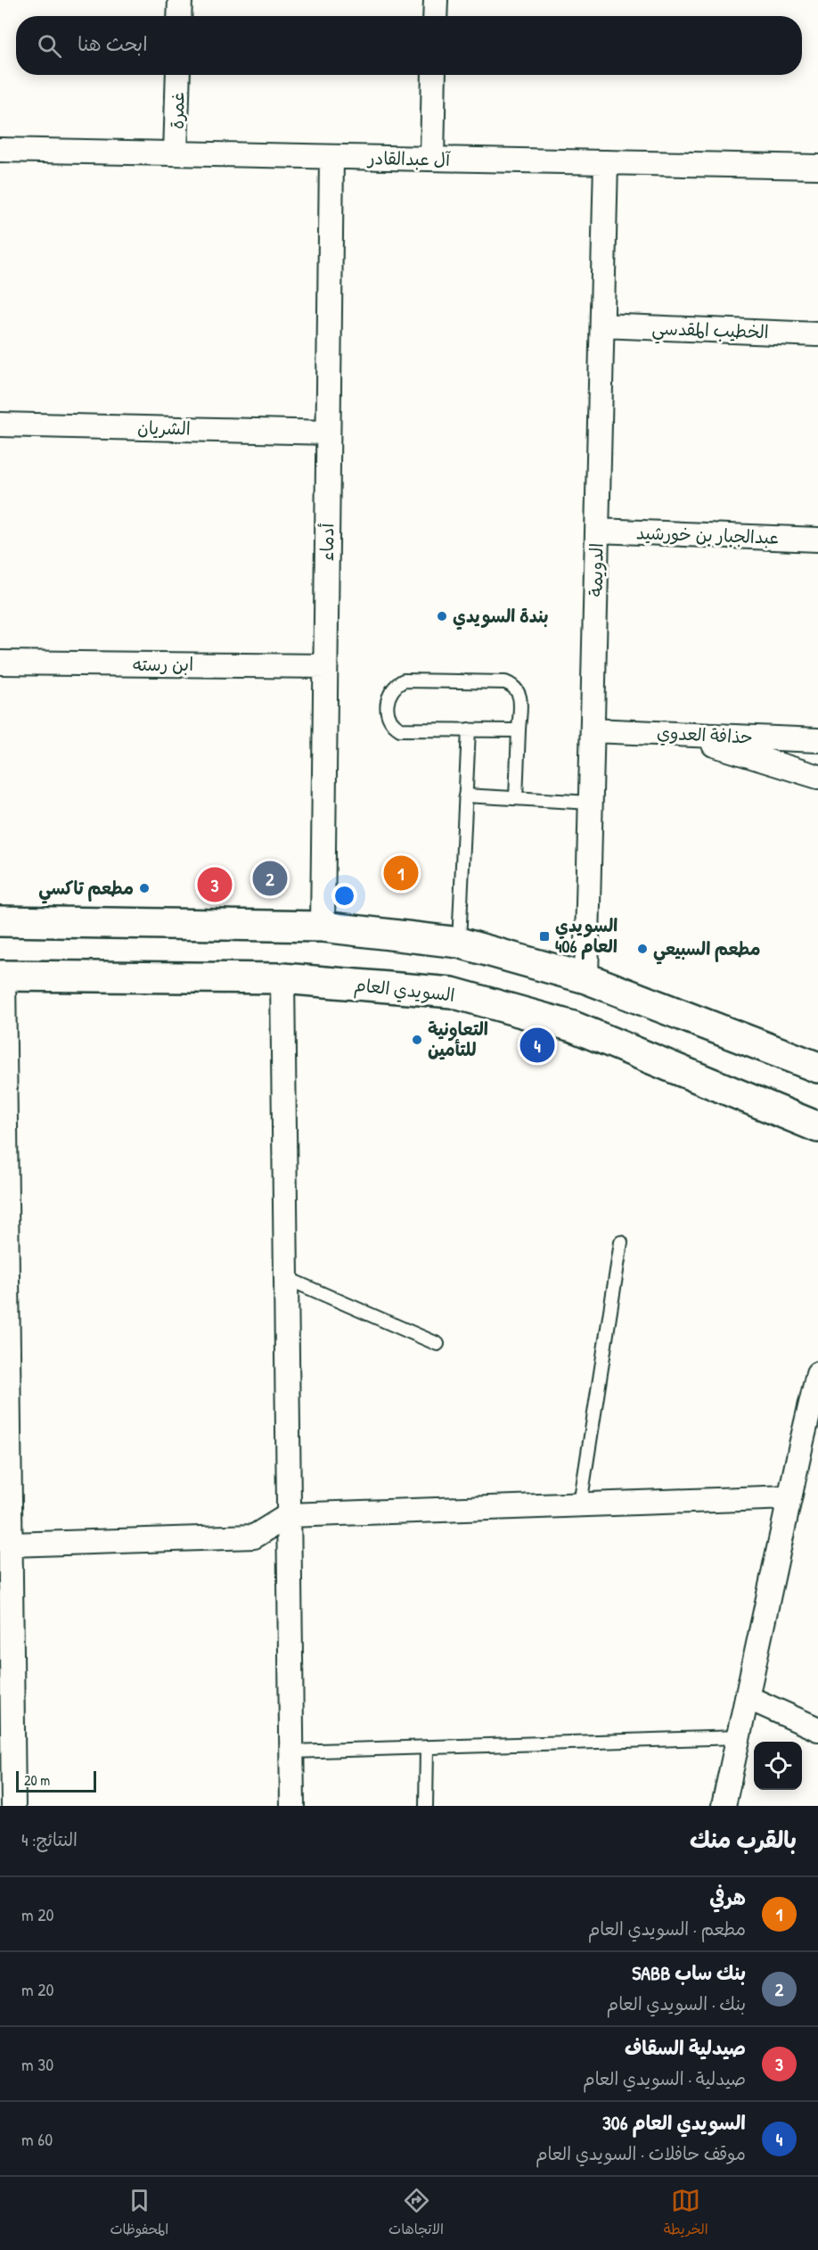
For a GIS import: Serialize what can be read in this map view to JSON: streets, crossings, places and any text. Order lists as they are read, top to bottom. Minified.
{"streets":{"main road":["السويدي العام"],"street":["غمرة","آل عبدالقادر","الخطيب المقدسي","الشريان","عبدالجبار بن خورشيد","أدماء","الدويمة","ابن رسته","حذافة العدوي"]},"crossings":[["غمرة","آل عبدالقادر"],["آل عبدالقادر","أدماء"],["آل عبدالقادر","الدويمة"],["الخطيب المقدسي","الدويمة"],["الشريان","أدماء"],["عبدالجبار بن خورشيد","الدويمة"],["أدماء","ابن رسته"],["الدويمة","حذافة العدوي"]],"places":{"other":["بندة السويدي","مطعم تاكسي","مطعم السبيعي","التعاونية للتأمين"],"transit":["السويدي العام 406"]},"scale_bar":"20 m","page":{"search":"ابحث هنا","pins":["1","2","3","4"],"scale":"20 m","heading":["بالقرب منك","النتائج: 4"],"list":[{"mark":"1","name":"هرفي","note":"مطعم · السويدي العام","value":"20 m"},{"mark":"2","name":"بنك ساب SABB","note":"بنك · السويدي العام","value":"20 m"},{"mark":"3","name":"صيدلية السقاف","note":"صيدلية · السويدي العام","value":"30 m"},{"mark":"4","name":"السويدي العام 306","note":"موقف حافلات · السويدي العام","value":"60 m"}],"nav":["الخريطة","الاتجاهات","المحفوظات"]}}
